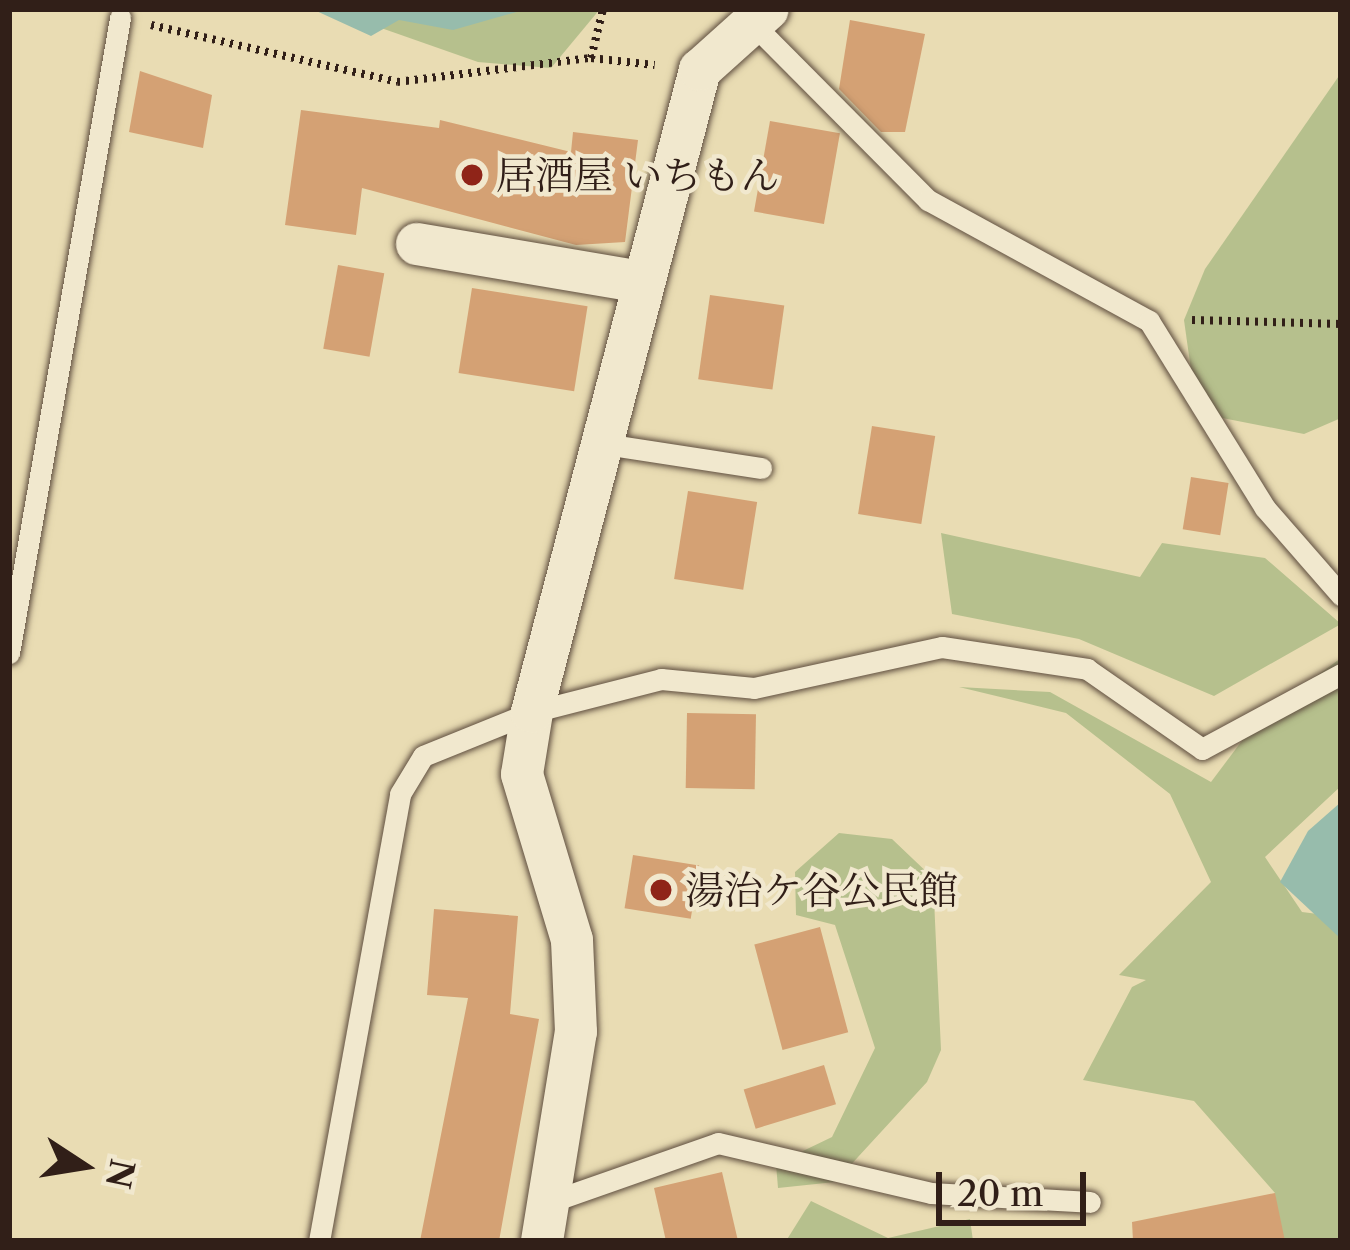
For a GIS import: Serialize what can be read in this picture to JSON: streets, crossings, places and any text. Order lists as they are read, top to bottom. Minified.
{"places":["居酒屋 いちもん","湯治ケ谷公民館"],"scale_bar":"20 m","north":"right"}
